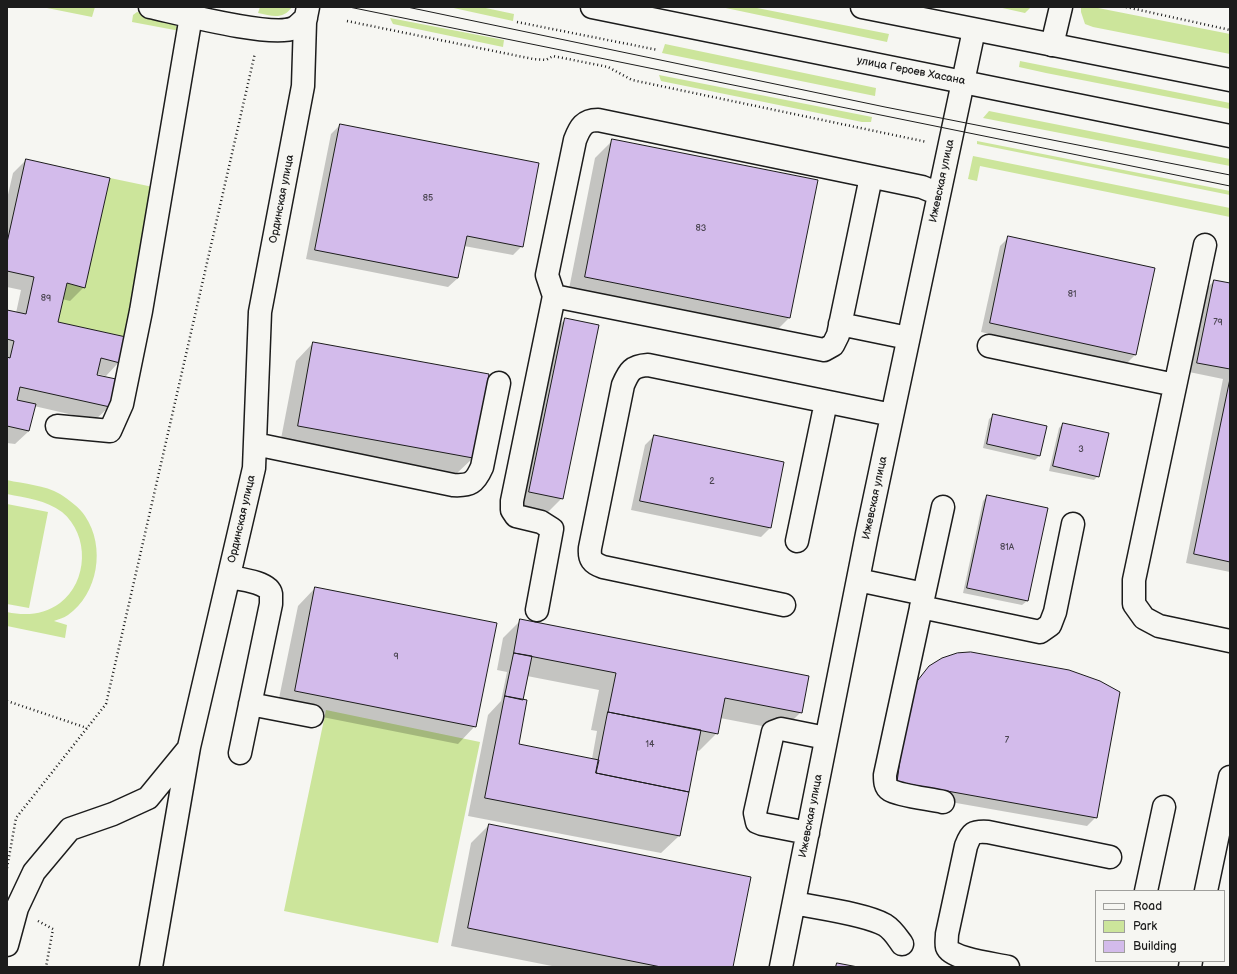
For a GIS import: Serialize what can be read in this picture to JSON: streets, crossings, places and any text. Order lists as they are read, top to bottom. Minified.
{"streets":{"street":["улица Героев Хасана","Ижевская улица","Ординская улица"]},"crossings":[["улица Героев Хасана","Ижевская улица"]],"house_numbers":["85","83","81","89","79","3","2","81А","9","7","14"],"legend":["Road","Park","Building"]}
